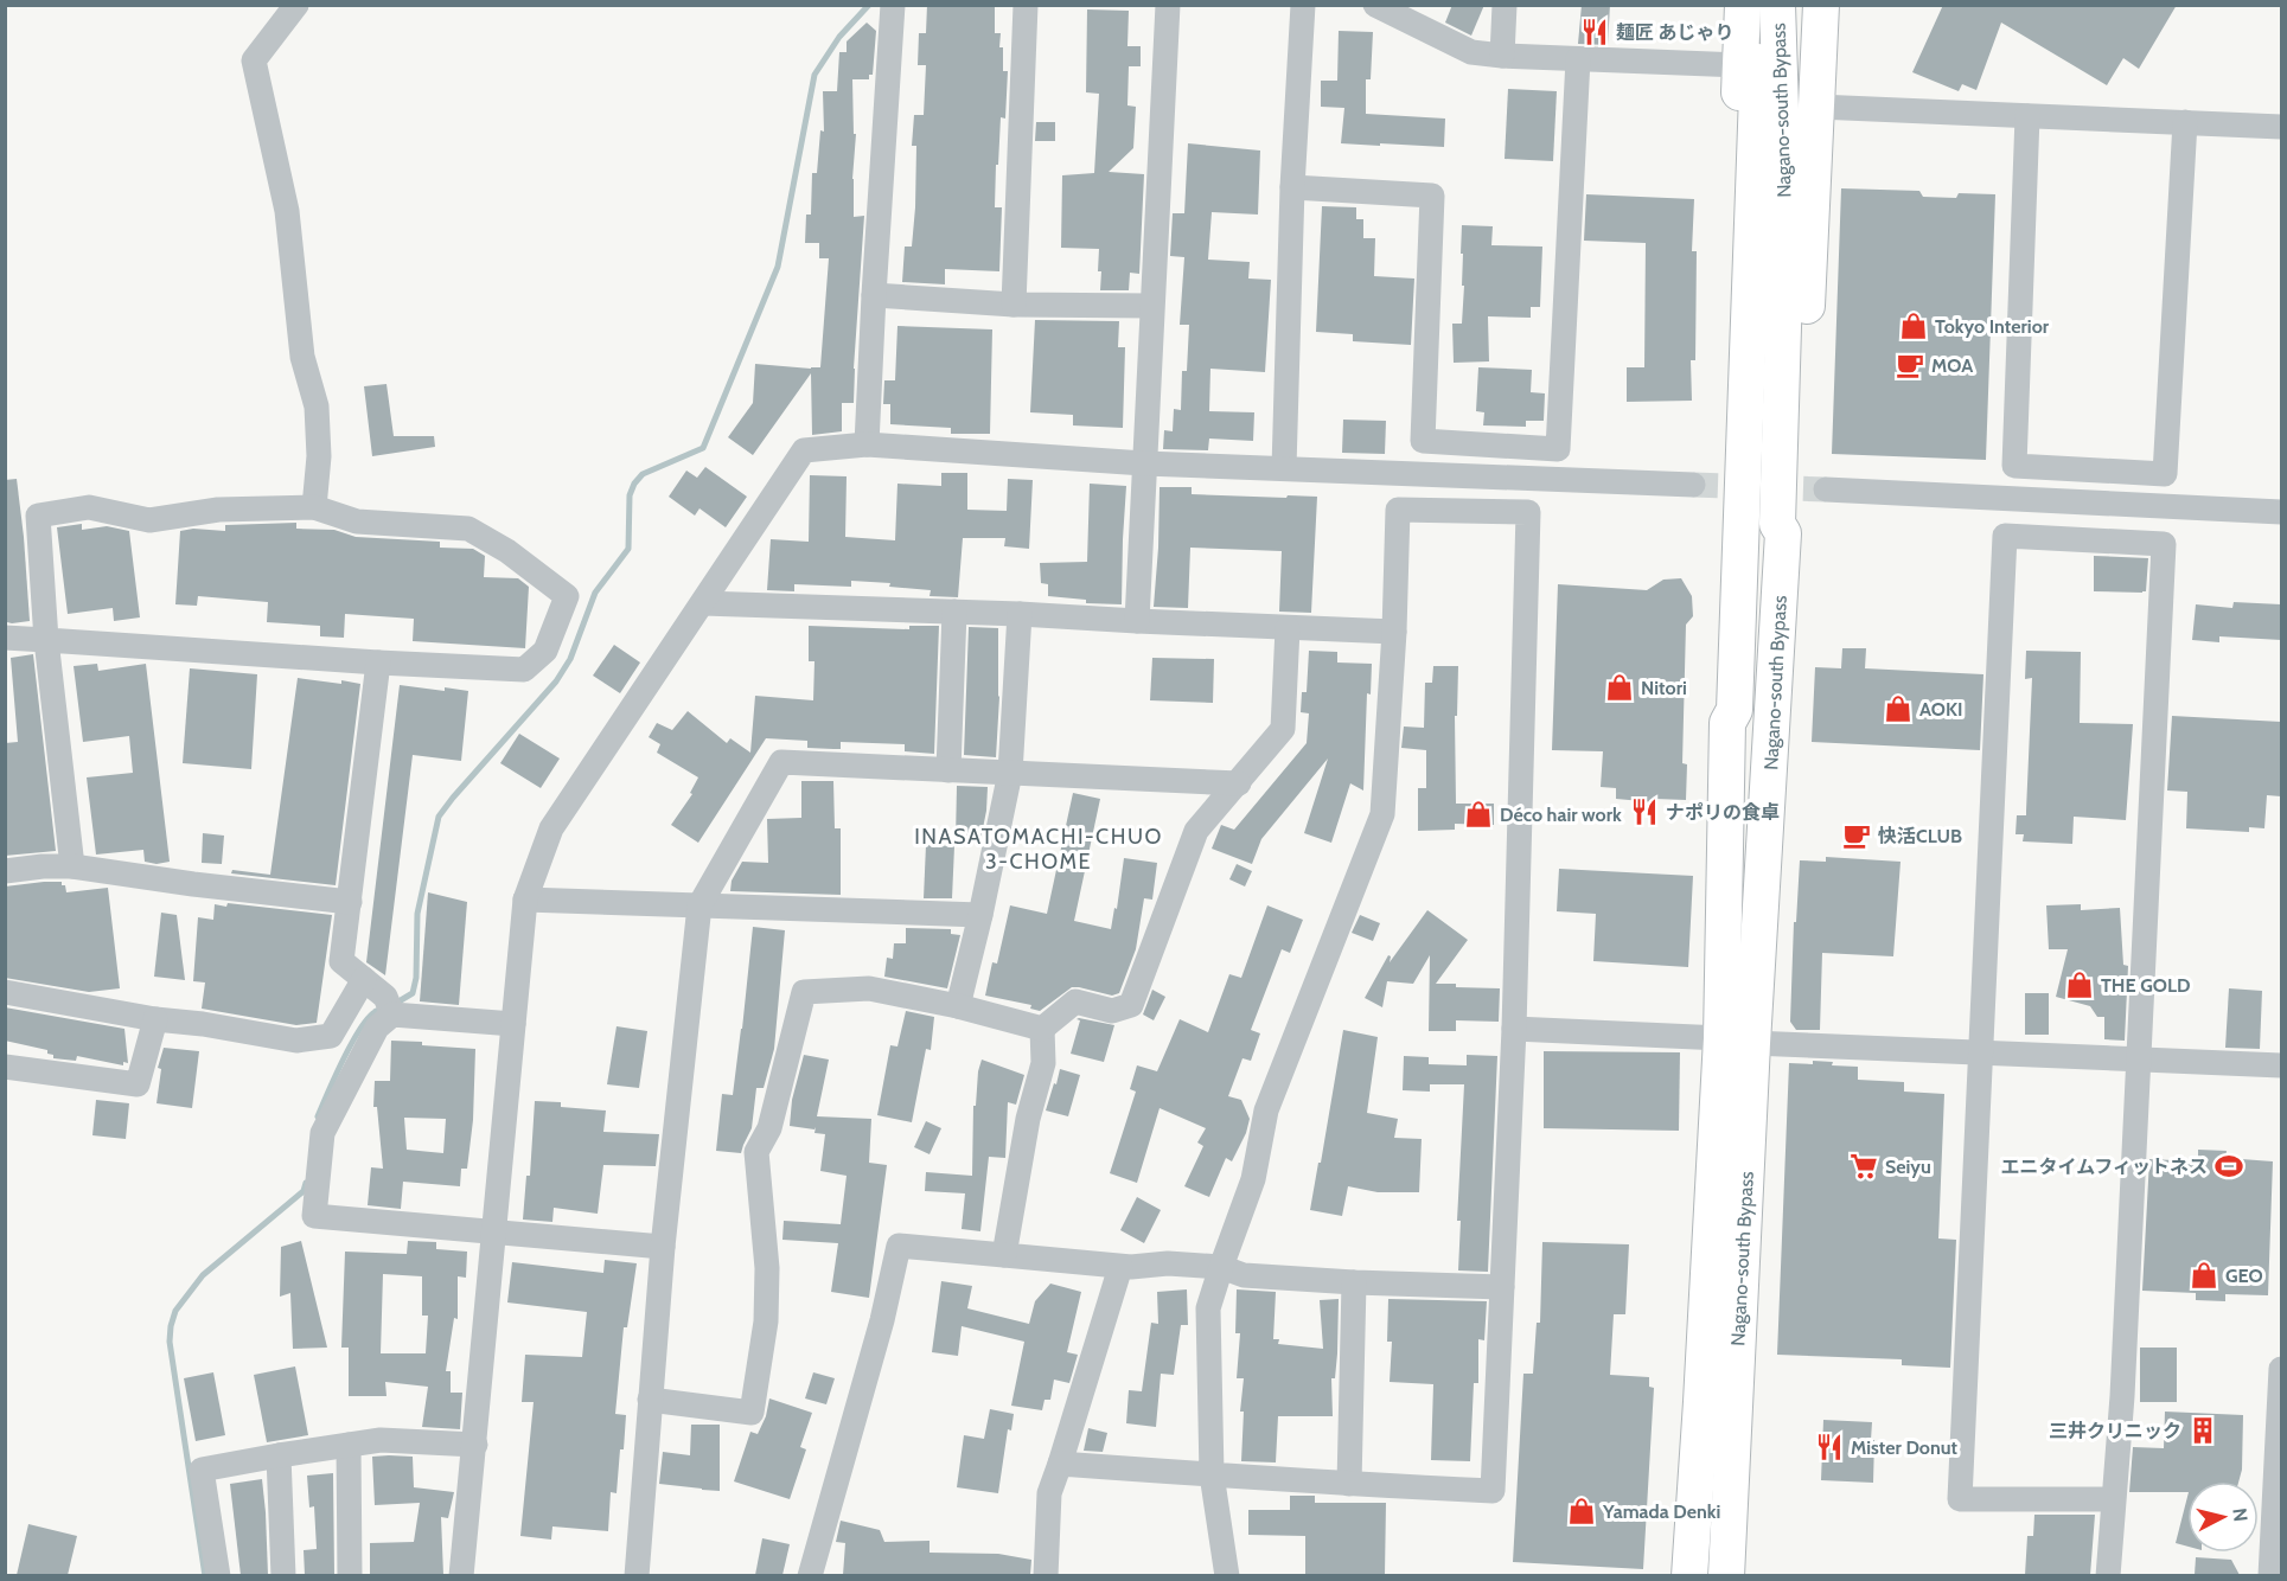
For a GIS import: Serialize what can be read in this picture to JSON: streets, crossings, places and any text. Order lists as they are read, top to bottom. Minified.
{"streets":{"highway":["Nagano-south Bypass"]},"districts":["INASATOMACHI-CHUO 3-CHOME"],"places":{"restaurant":["麺匠 あじゃり","ナポリの食卓","Mister Donut"],"shop":["Tokyo Interior","Nitori","AOKI","Déco hair work","THE GOLD","GEO","Yamada Denki"],"cafe":["MOA","快活CLUB"],"supermarket":["Seiyu"],"sports":["エニタイムフィットネス"],"building":["三井クリニック"]},"north":"right"}
